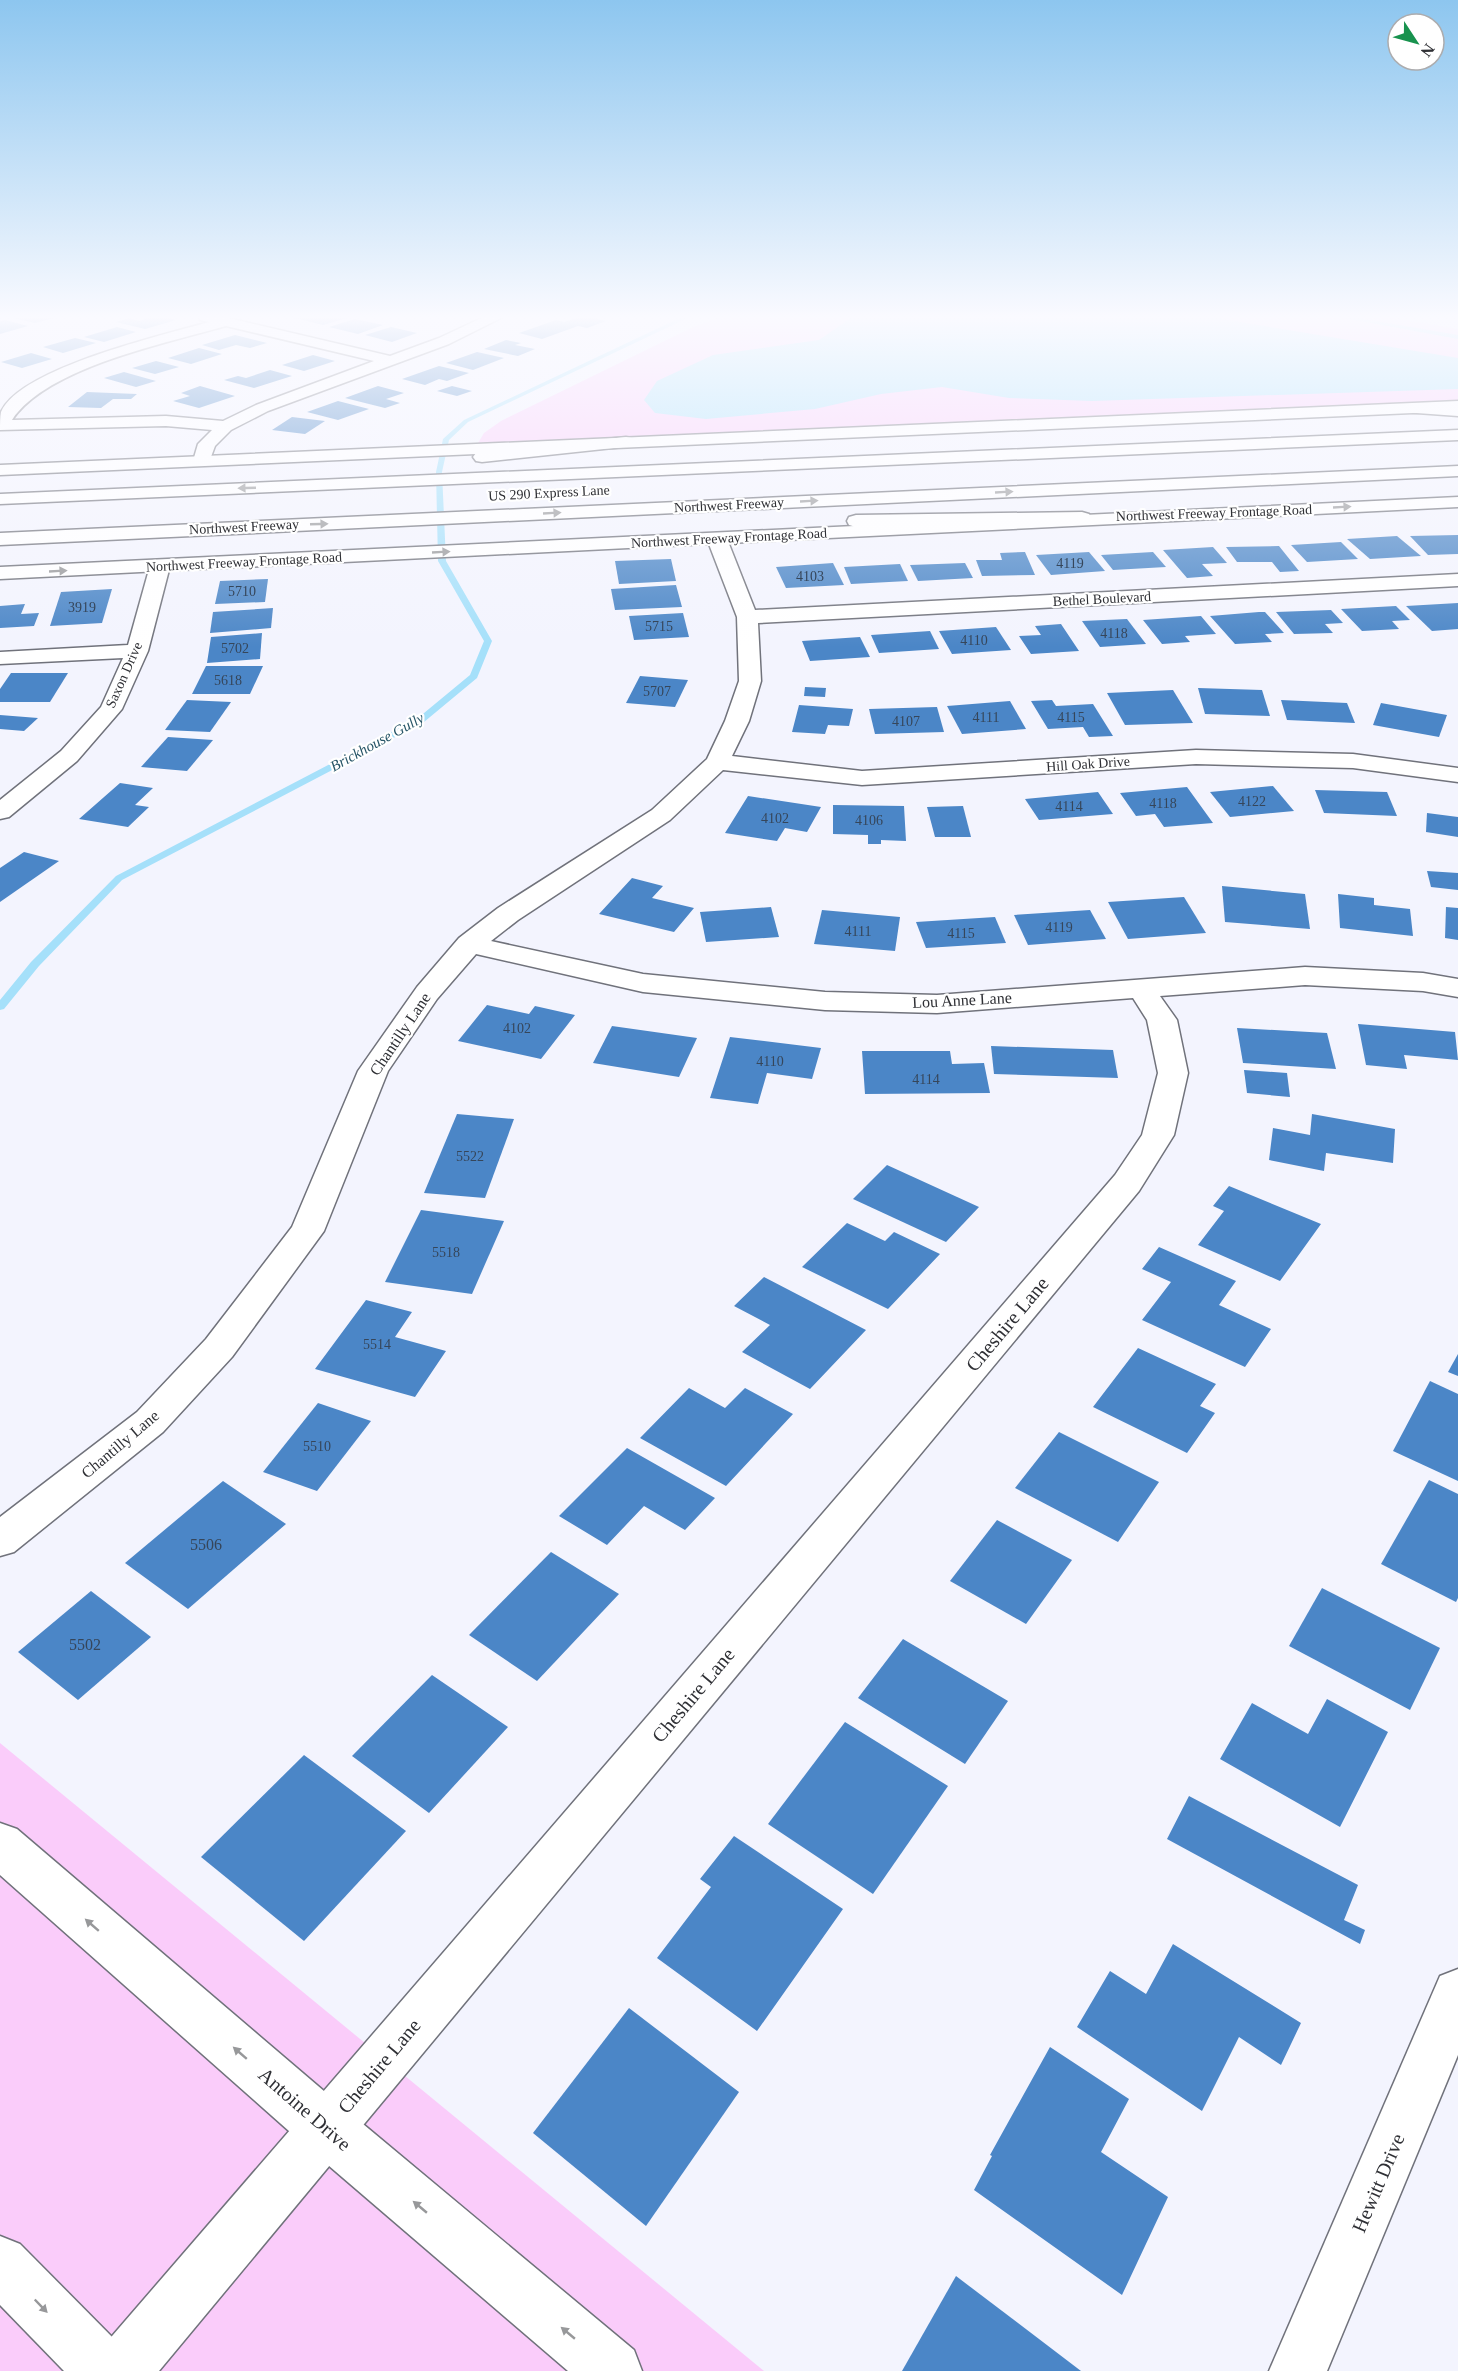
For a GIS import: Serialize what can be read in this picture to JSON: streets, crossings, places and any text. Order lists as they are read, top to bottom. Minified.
{"streets":{"main road":["Northwest Freeway","Northwest Freeway Frontage Road","Bethel Boulevard","Saxon Drive","Hill Oak Drive","Lou Anne Lane","Chantilly Lane","Cheshire Lane","Antoine Drive","Hewitt Drive"]},"crossings":[["Northwest Freeway","Northwest Freeway Frontage Road"],["Northwest Freeway Frontage Road","Saxon Drive"],["Northwest Freeway Frontage Road","Chantilly Lane"],["Bethel Boulevard","Chantilly Lane"],["Hill Oak Drive","Chantilly Lane"],["Lou Anne Lane","Chantilly Lane"],["Lou Anne Lane","Cheshire Lane"],["Cheshire Lane","Antoine Drive"]],"one_way":["Antoine Drive"],"water":["Brickhouse Gully"],"house_numbers":["4119","4103","5710","3919","5715","4118","4110","5702","5618","5707","4111","4115","4107","4122","4118","4114","4102","4106","4119","4111","4115","4102","4110","4114","5522","5518","5514","5510","5506","5502"],"north":"bottom right"}
